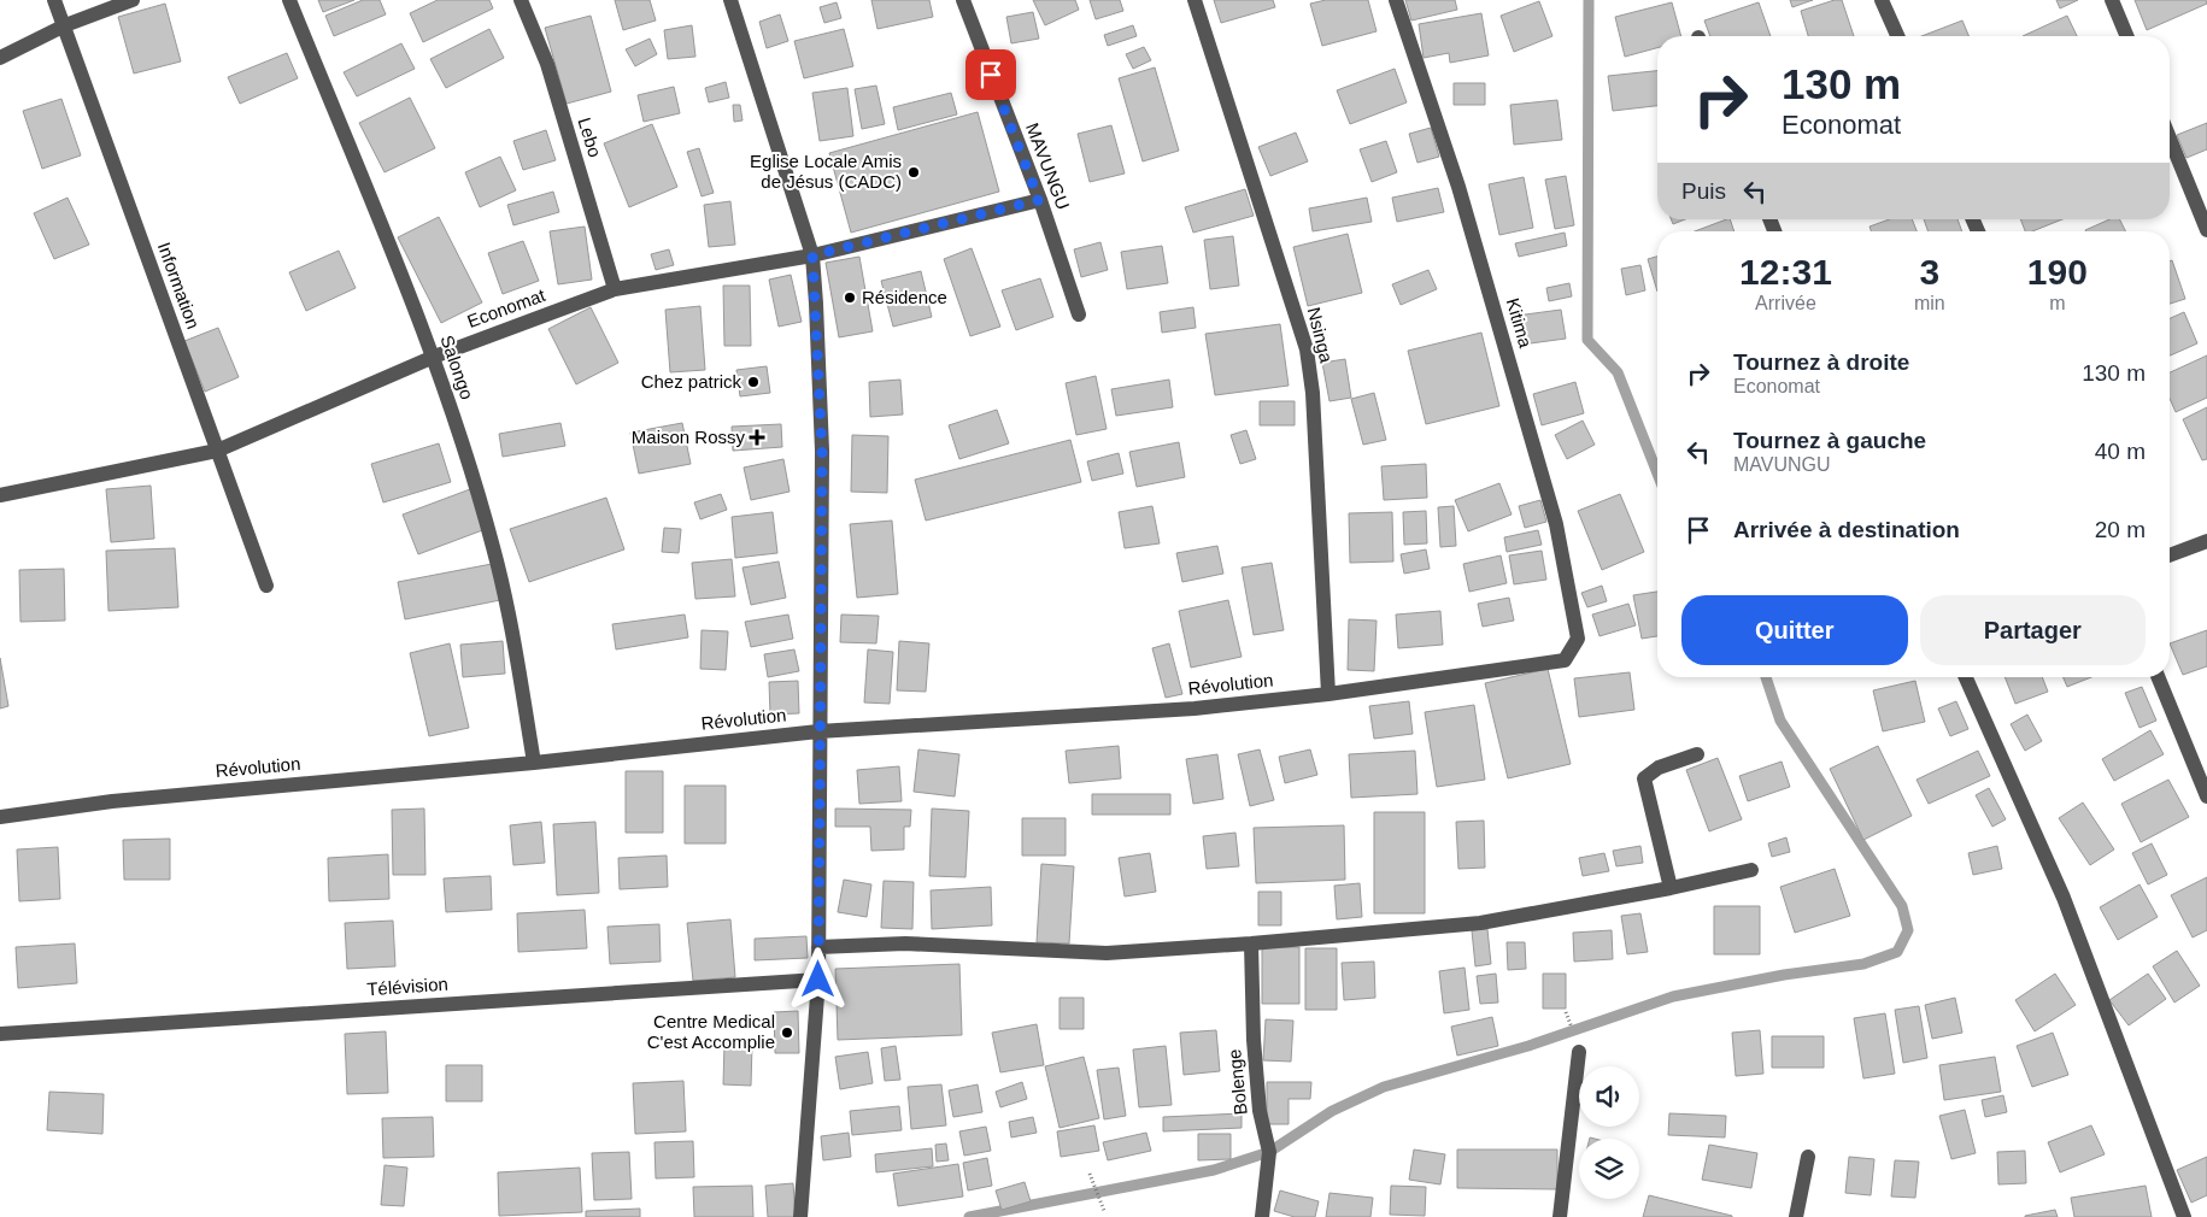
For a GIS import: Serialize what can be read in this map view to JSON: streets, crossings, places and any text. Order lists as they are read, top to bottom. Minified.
{"streets":{"street":["Lebo","MAVUNGU","Information","Economat","Kitima","Nsinga","Salongo","Révolution","Télévision","Bolenge"]},"crossings":[["Lebo","Economat"],["MAVUNGU","Economat"],["Information","Economat"],["Economat","Salongo"],["Kitima","Révolution"],["Nsinga","Révolution"],["Salongo","Révolution"]],"places":{"other":["Eglise Locale Amis de Jésus (CADC)","Résidence","Chez patrick","Centre Medical C'est Accomplie"],"health":["Maison Rossy"]},"page":{"turn":["130 m","Economat"],"then":"Puis","eta":["12:31","Arrivée","3","min","190","m"],"list":[{"name":"Tournez à droite","note":"Economat","value":"130 m"},{"name":"Tournez à gauche","note":"MAVUNGU","value":"40 m"},{"name":"Arrivée à destination","value":"20 m"}],"buttons":["Quitter","Partager"]}}
